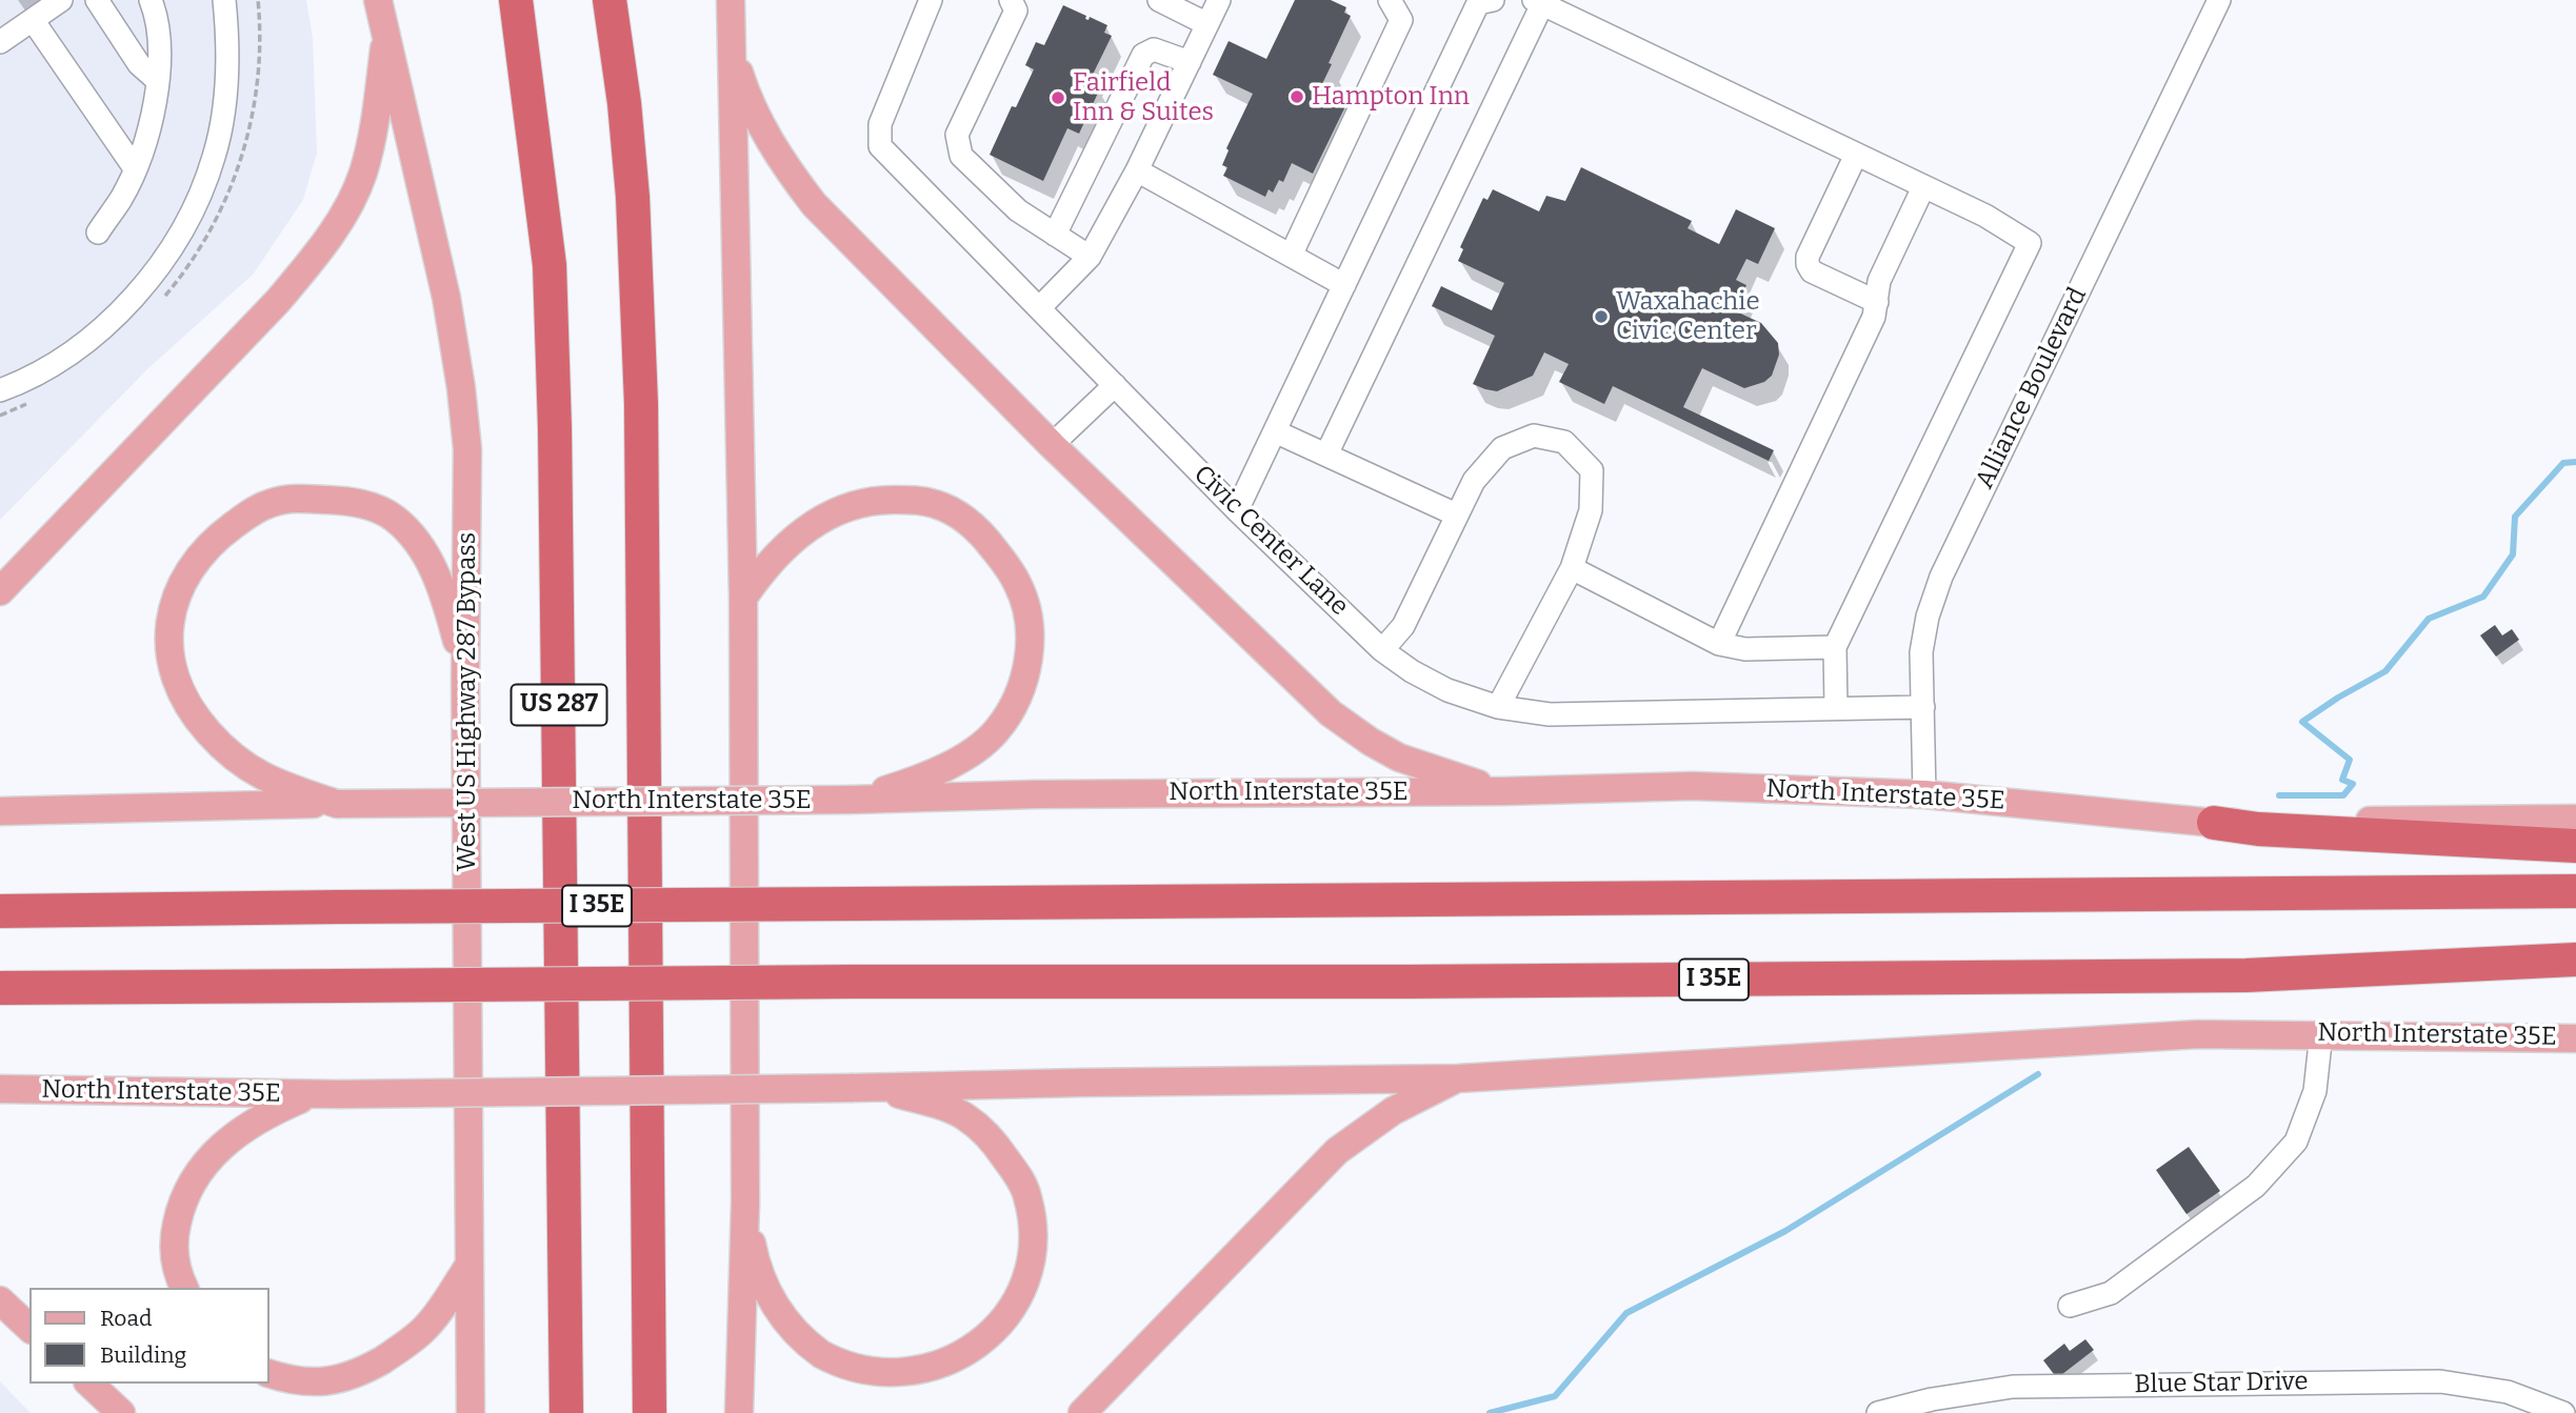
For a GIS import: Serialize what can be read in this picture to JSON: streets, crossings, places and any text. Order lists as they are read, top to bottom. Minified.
{"streets":{"highway":["US 287","I 35E"],"main road":["West US Highway 287 Bypass","North Interstate 35E"],"street":["Alliance Boulevard","Civic Center Lane","Blue Star Drive"]},"crossings":[["Alliance Boulevard","Civic Center Lane"],["Alliance Boulevard","North Interstate 35E"]],"places":["Hampton Inn","Fairfield Inn & Suites","Waxahachie Civic Center"],"legend":["Road","Building"]}
